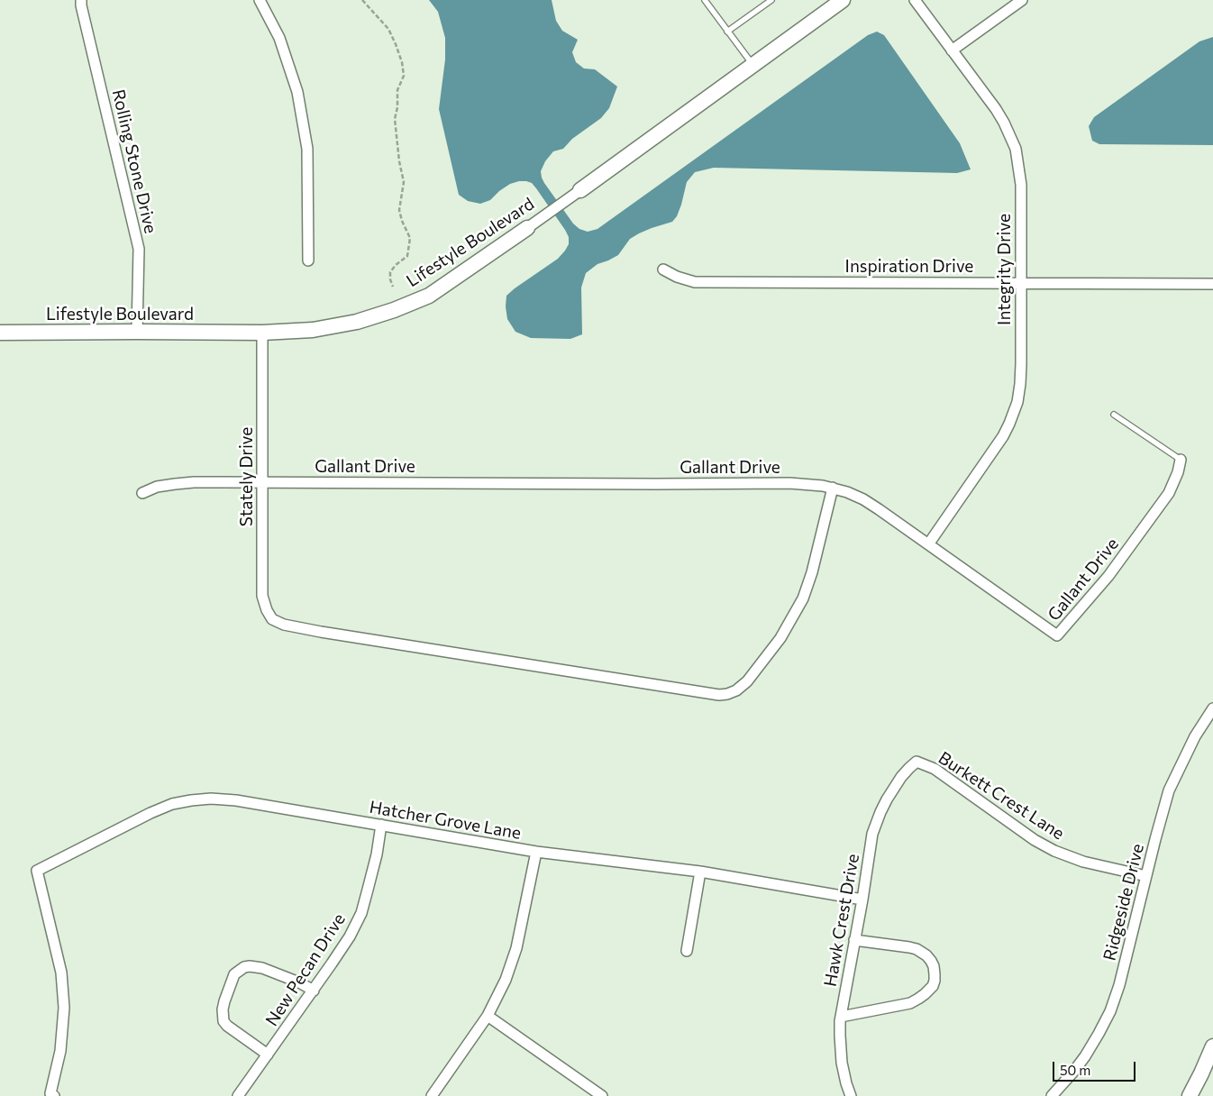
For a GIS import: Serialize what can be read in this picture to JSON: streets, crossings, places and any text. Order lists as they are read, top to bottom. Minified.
{"streets":{"street":["Rolling Stone Drive","Lifestyle Boulevard","Inspiration Drive","Integrity Drive","Gallant Drive","Stately Drive","Burkett Crest Lane","Hatcher Grove Lane","Ridgeside Drive","Hawk Crest Drive","New Pecan Drive"]},"crossings":[["Rolling Stone Drive","Lifestyle Boulevard"],["Lifestyle Boulevard","Stately Drive"],["Inspiration Drive","Integrity Drive"],["Integrity Drive","Gallant Drive"],["Gallant Drive","Stately Drive"],["Burkett Crest Lane","Ridgeside Drive"],["Burkett Crest Lane","Hawk Crest Drive"],["Hatcher Grove Lane","Hawk Crest Drive"],["Hatcher Grove Lane","New Pecan Drive"]],"scale_bar":"50 m"}
